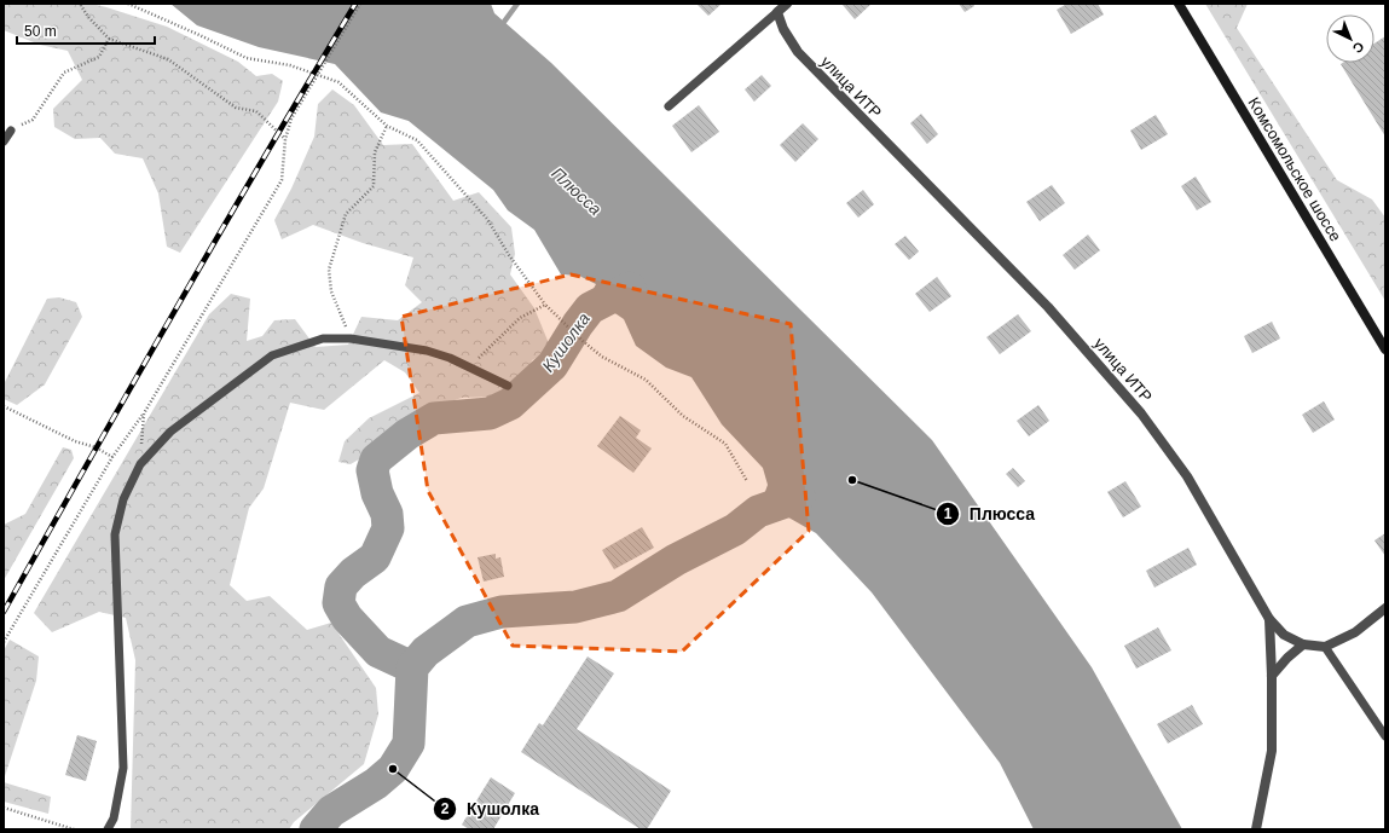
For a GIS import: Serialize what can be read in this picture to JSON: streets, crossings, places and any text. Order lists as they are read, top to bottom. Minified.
{"streets":{"main road":["Комсомольское шоссе"],"street":["улица ИТР"]},"water":["Плюсса","Кушолка"],"places":["Плюсса","Кушолка"],"scale_bar":"50 m","north":"bottom right"}
